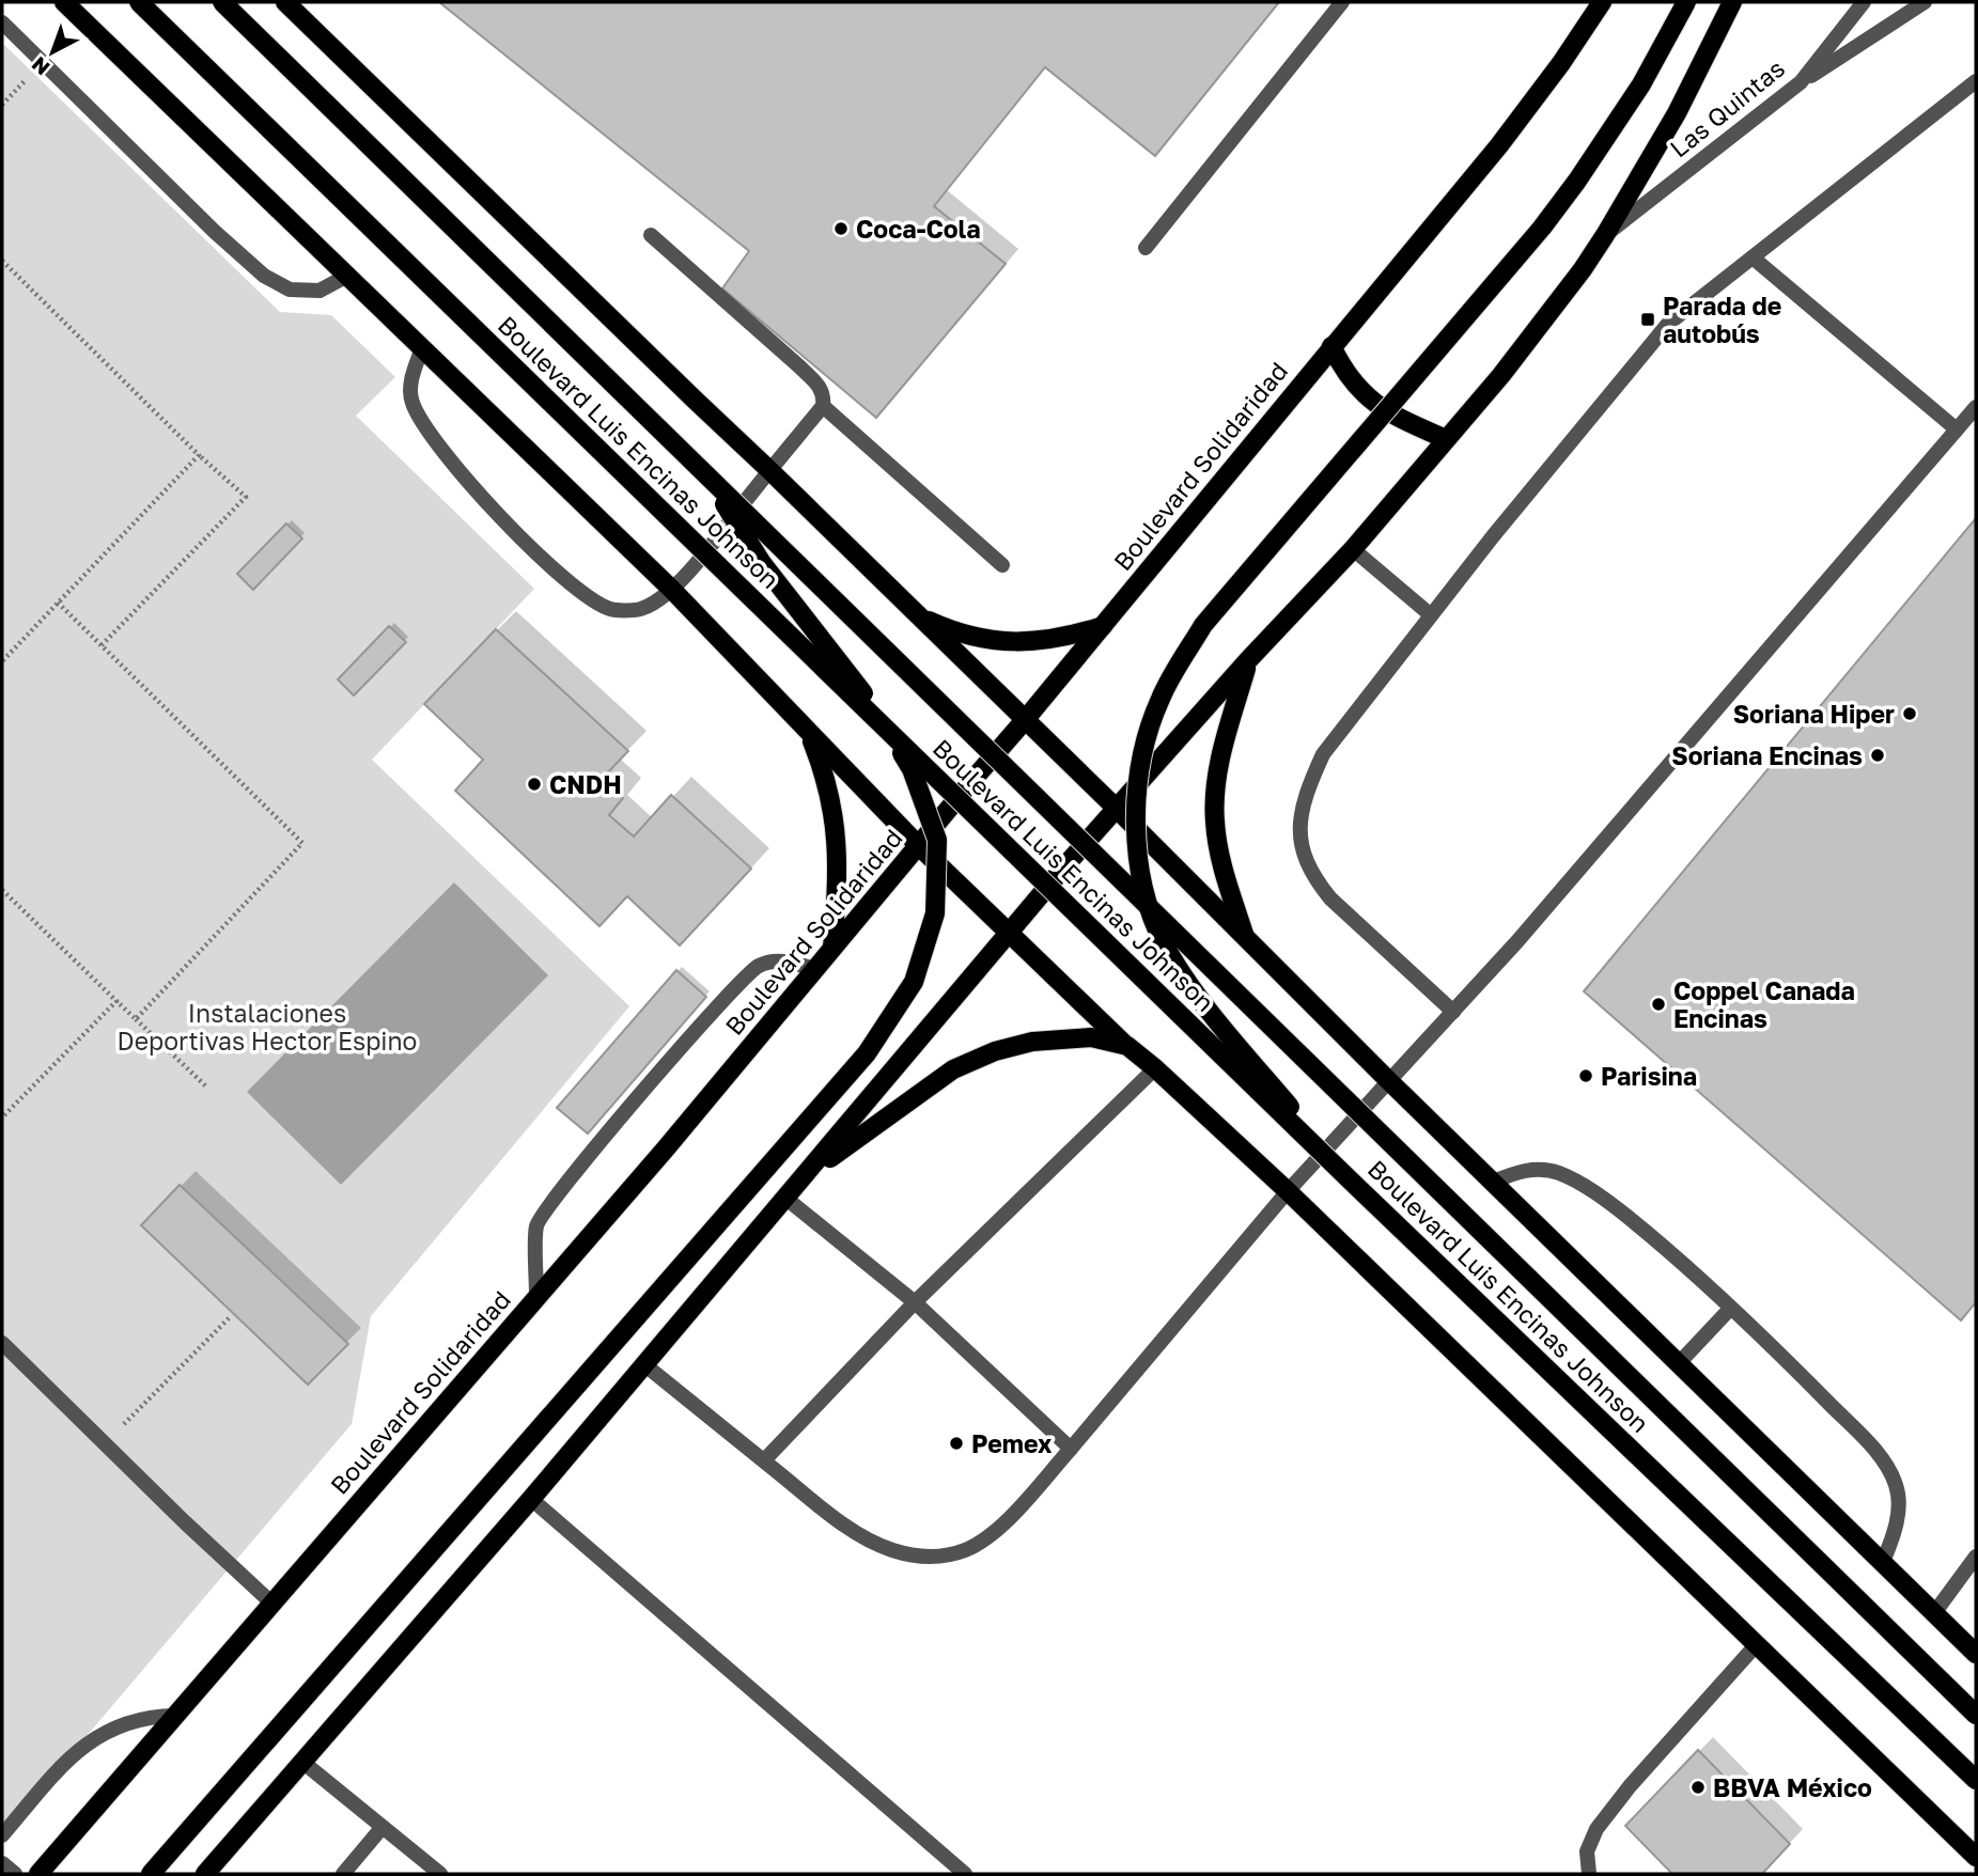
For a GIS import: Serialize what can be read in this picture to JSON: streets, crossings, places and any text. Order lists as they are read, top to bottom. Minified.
{"streets":{"main road":["Boulevard Luis Encinas Johnson","Boulevard Solidaridad"],"street":["Las Quintas"]},"parks":["Instalaciones Deportivas Hector Espino"],"places":{"other":["Coca-Cola","Soriana Hiper","Soriana Encinas","CNDH","Coppel Canada Encinas","Parisina","Pemex","BBVA México"],"transit":["Parada de autobús"]},"north":"bottom left"}
